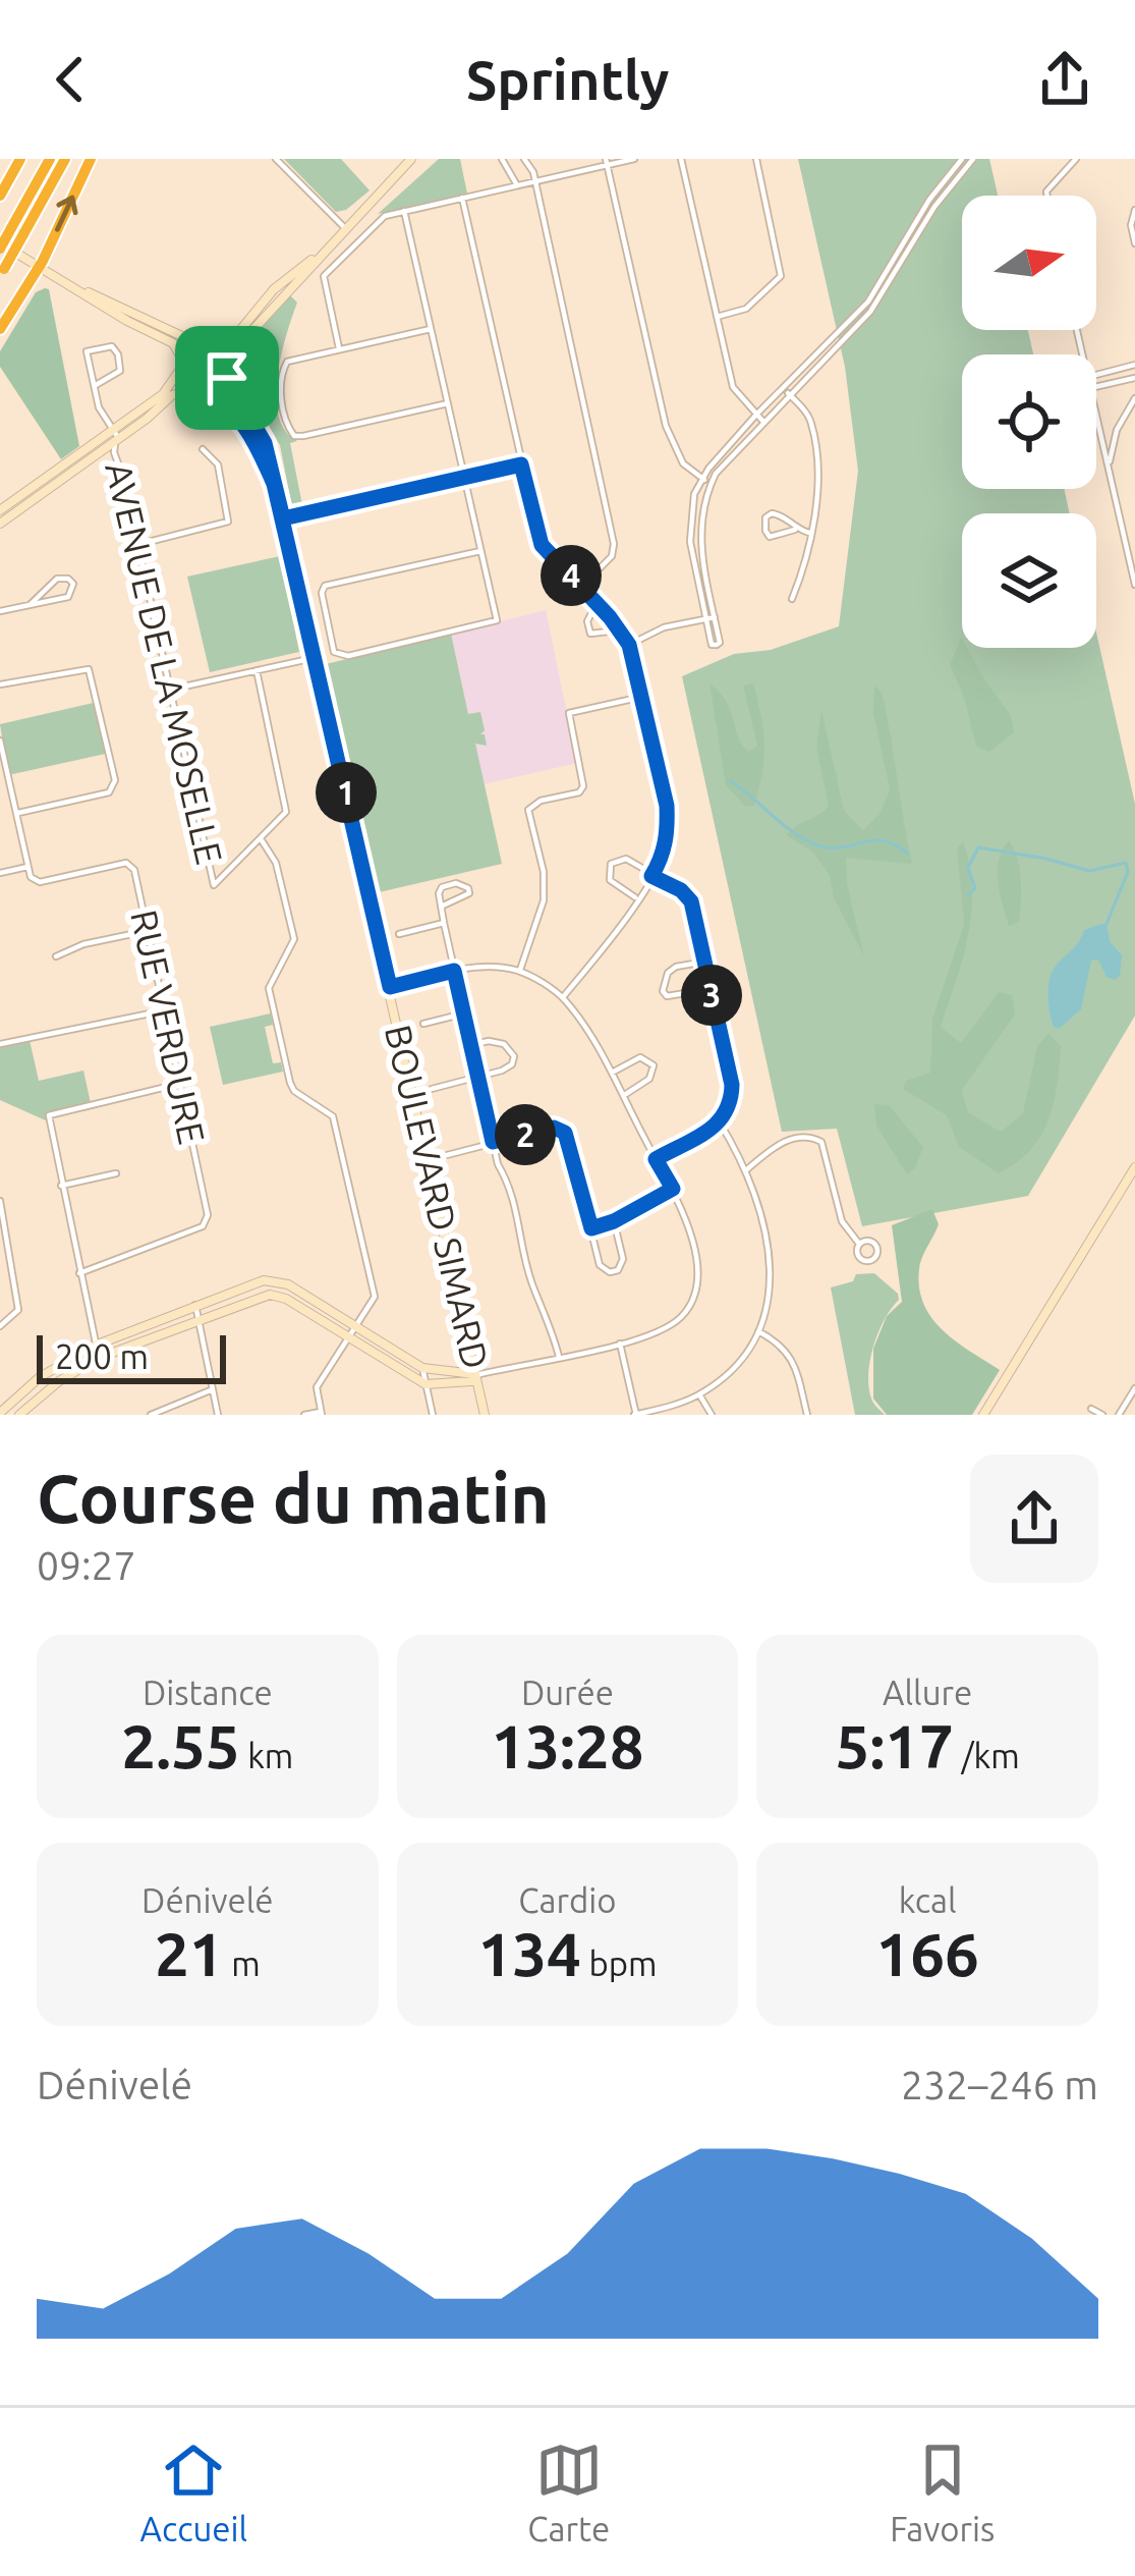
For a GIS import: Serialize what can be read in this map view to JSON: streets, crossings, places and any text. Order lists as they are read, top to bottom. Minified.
{"streets":{"street":["AVENUE DE LA MOSELLE","RUE VERDURE","BOULEVARD SIMARD"]},"scale_bar":"200 m","north":"right","page":{"header":"Sprintly","pins":["4","1","3","2"],"scale":"200 m","heading":["Course du matin","09:27"],"stats":[["Distance","2.55 km"],["Durée","13:28"],["Allure","5:17 /km"],["Dénivelé","21 m"],["Cardio","134 bpm"],["kcal","166"]],"chart":["Dénivelé","232–246 m"],"tabs":["Accueil","Carte","Favoris"]}}
